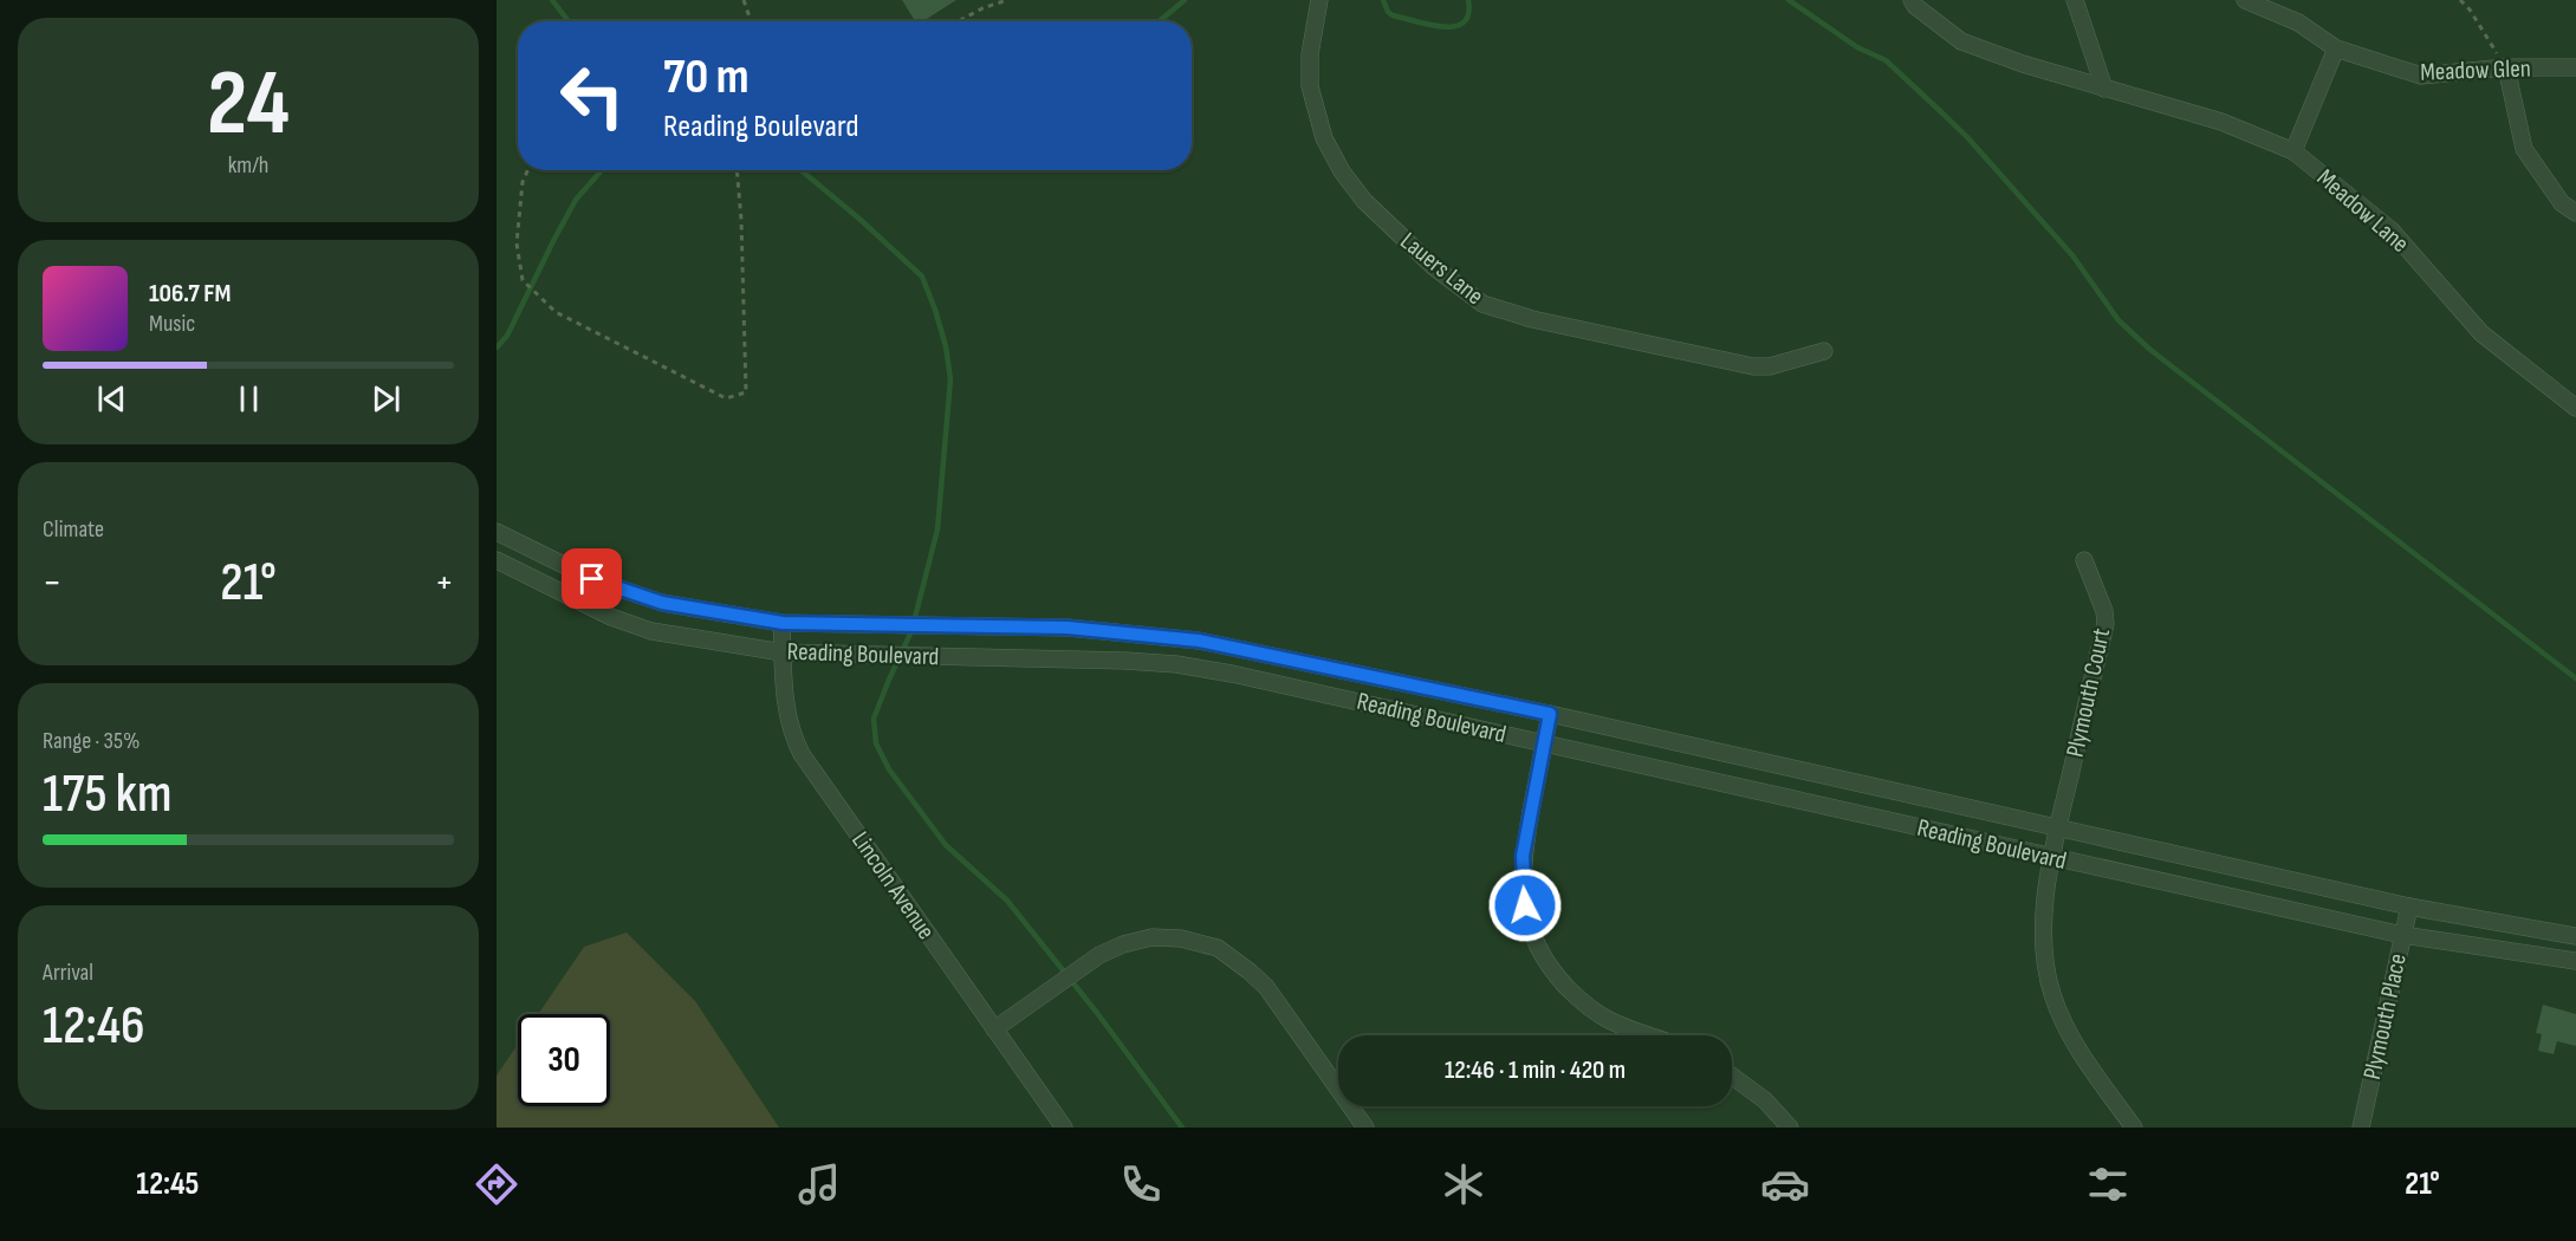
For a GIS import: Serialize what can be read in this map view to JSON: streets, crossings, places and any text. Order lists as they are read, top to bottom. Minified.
{"streets":{"street":["Meadow Glen","Meadow Lane","Lauers Lane","Reading Boulevard","Plymouth Court","Lincoln Avenue","Plymouth Place"]},"crossings":[["Reading Boulevard","Plymouth Court"],["Reading Boulevard","Lincoln Avenue"],["Reading Boulevard","Plymouth Place"]],"page":{"tile":[["24","km/h"],"Climate",["Range · 35%","175 km"],["Arrival","12:46"]],"turn":["70 m","Reading Boulevard"],"song":["106.7 FM","Music"],"heat":["−","21°","+"],"limit":"30","trip":"12:46 · 1 min · 420 m","tabs":["12:45","21°"]}}
